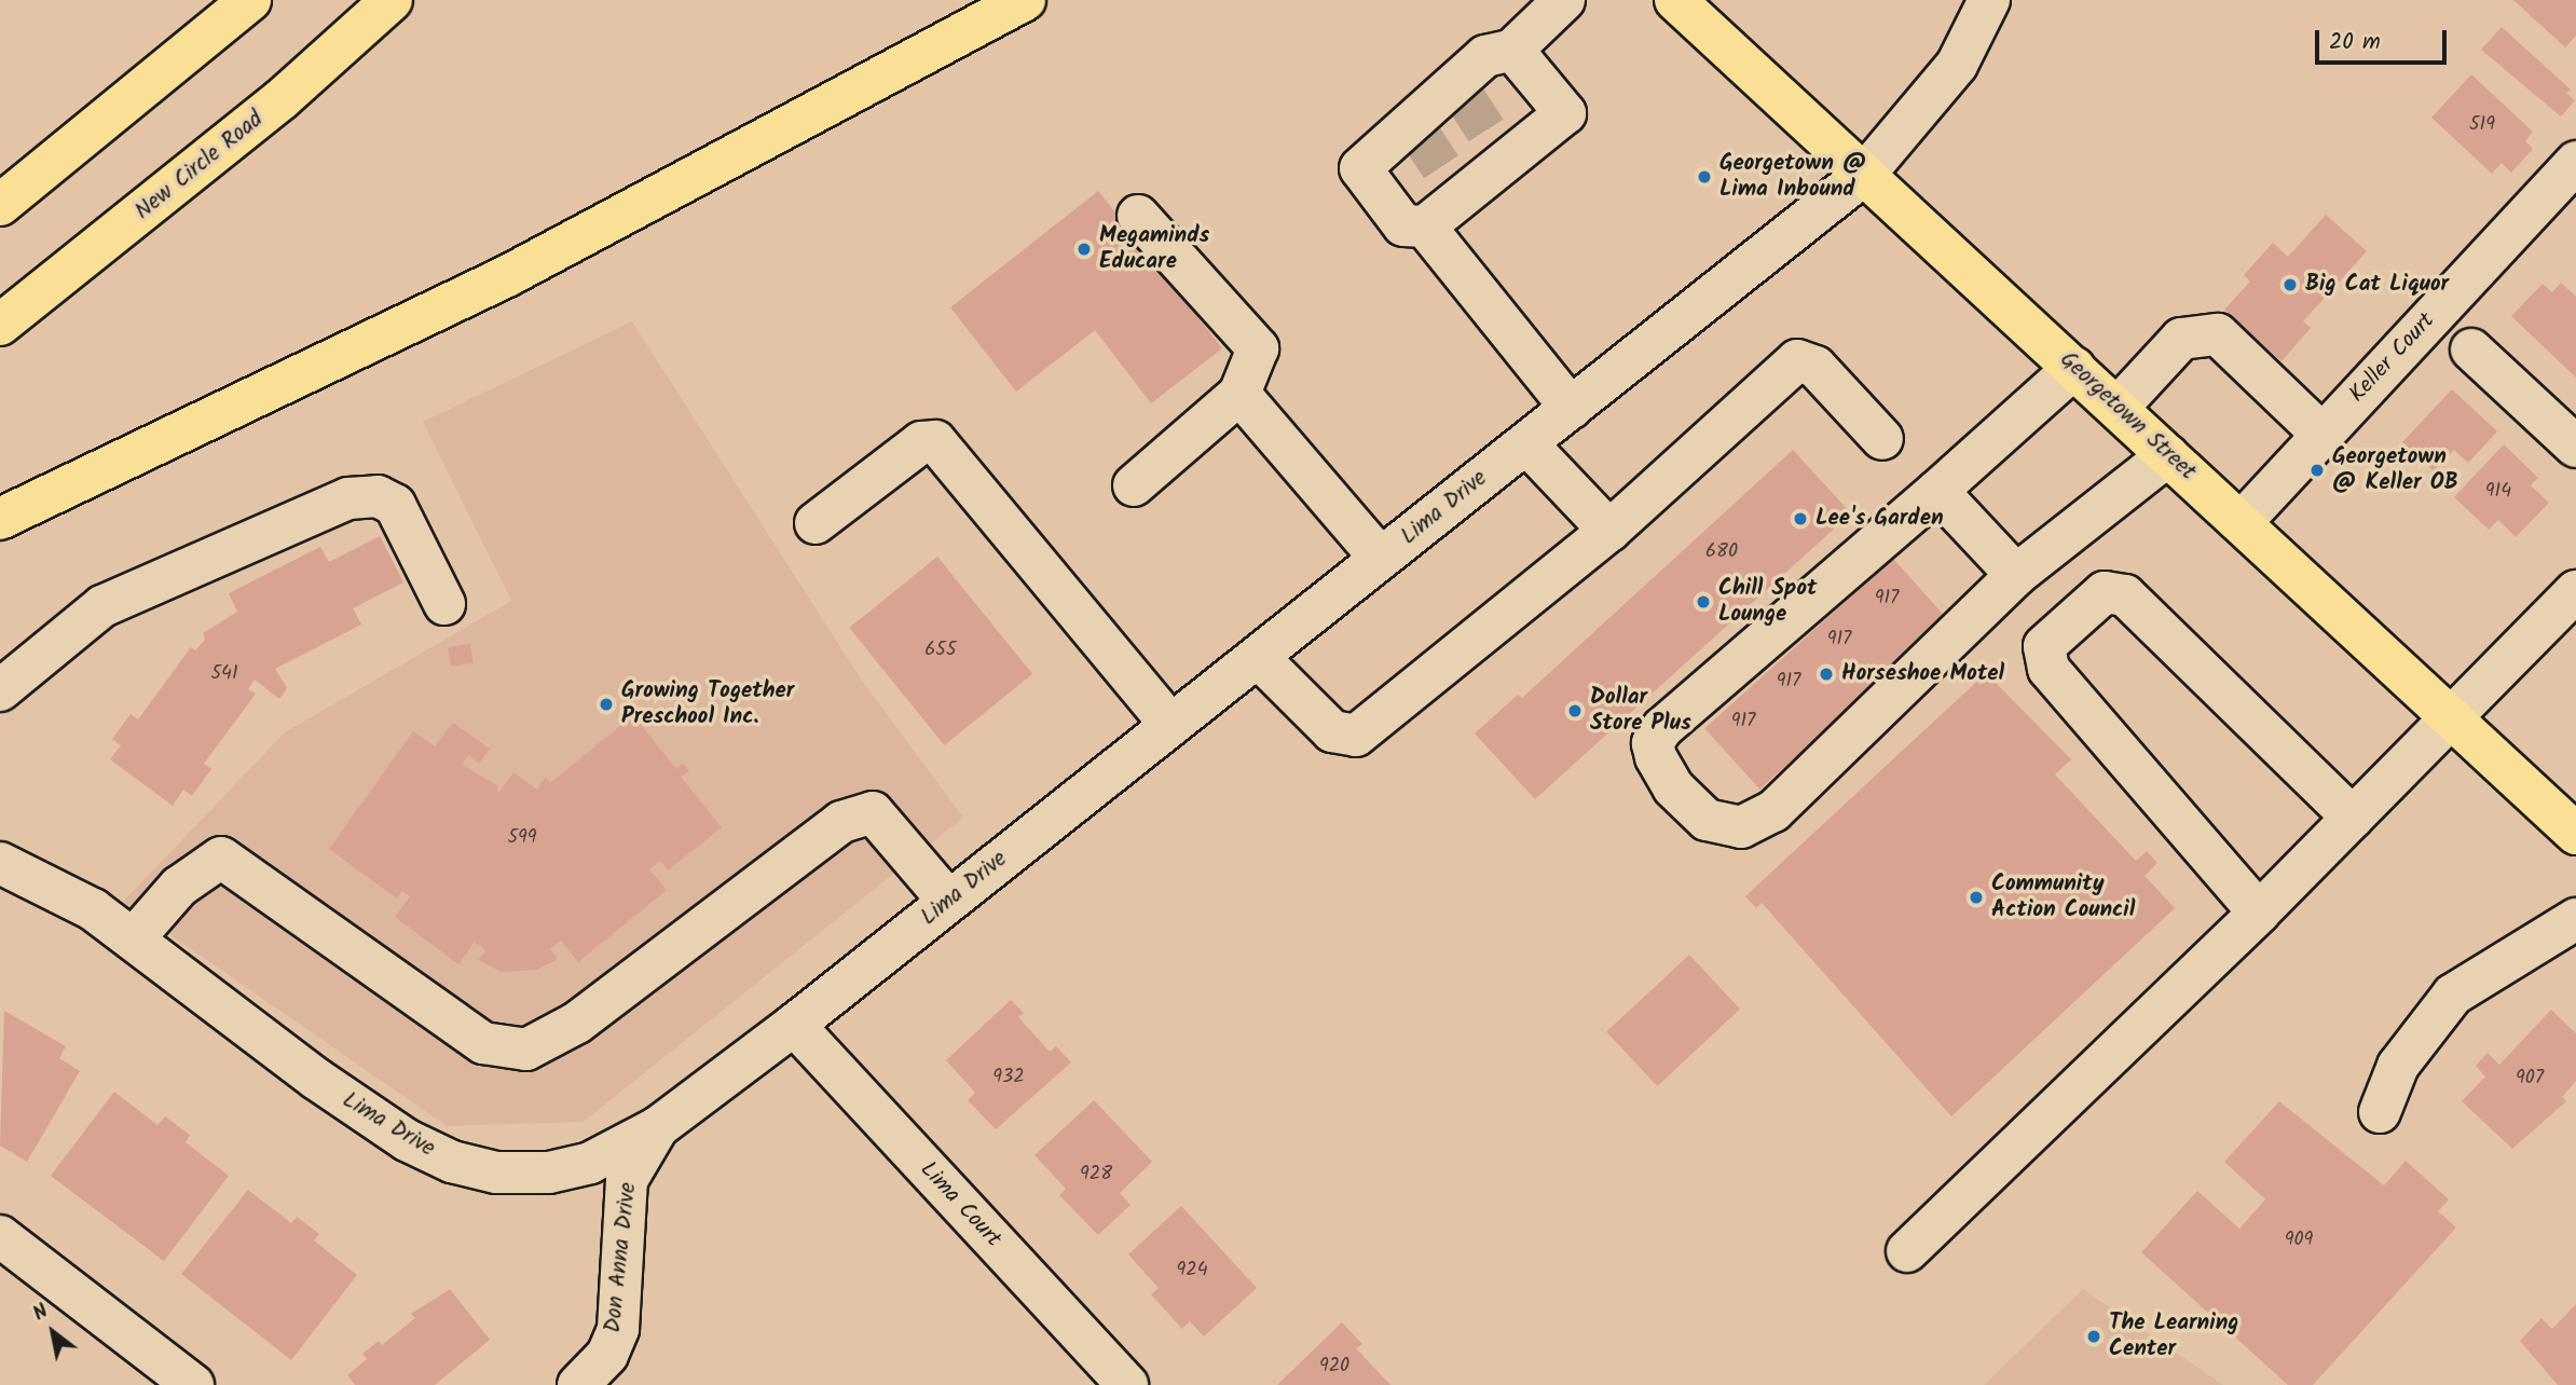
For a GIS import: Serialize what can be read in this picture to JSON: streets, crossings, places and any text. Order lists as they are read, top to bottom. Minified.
{"streets":{"main road":["New Circle Road","Georgetown Street"],"street":["Keller Court","Lima Drive","Lima Court","Don Anna Drive"]},"crossings":[["Keller Court","Georgetown Street"],["Georgetown Street","Lima Drive"],["Lima Drive","Lima Court"],["Lima Drive","Don Anna Drive"]],"places":["Georgetown @ Lima Inbound","Megaminds Educare","Big Cat Liquor","Georgetown @ Keller OB","Lee's Garden","Chill Spot Lounge","Horseshoe Motel","Growing Together Preschool Inc.","Dollar Store Plus","Community Action Council","The Learning Center"],"house_numbers":["519","914","680","917","917","655","541","917","917","599","932","907","928","909","924","920"],"scale_bar":"20 m","north":"top left"}
